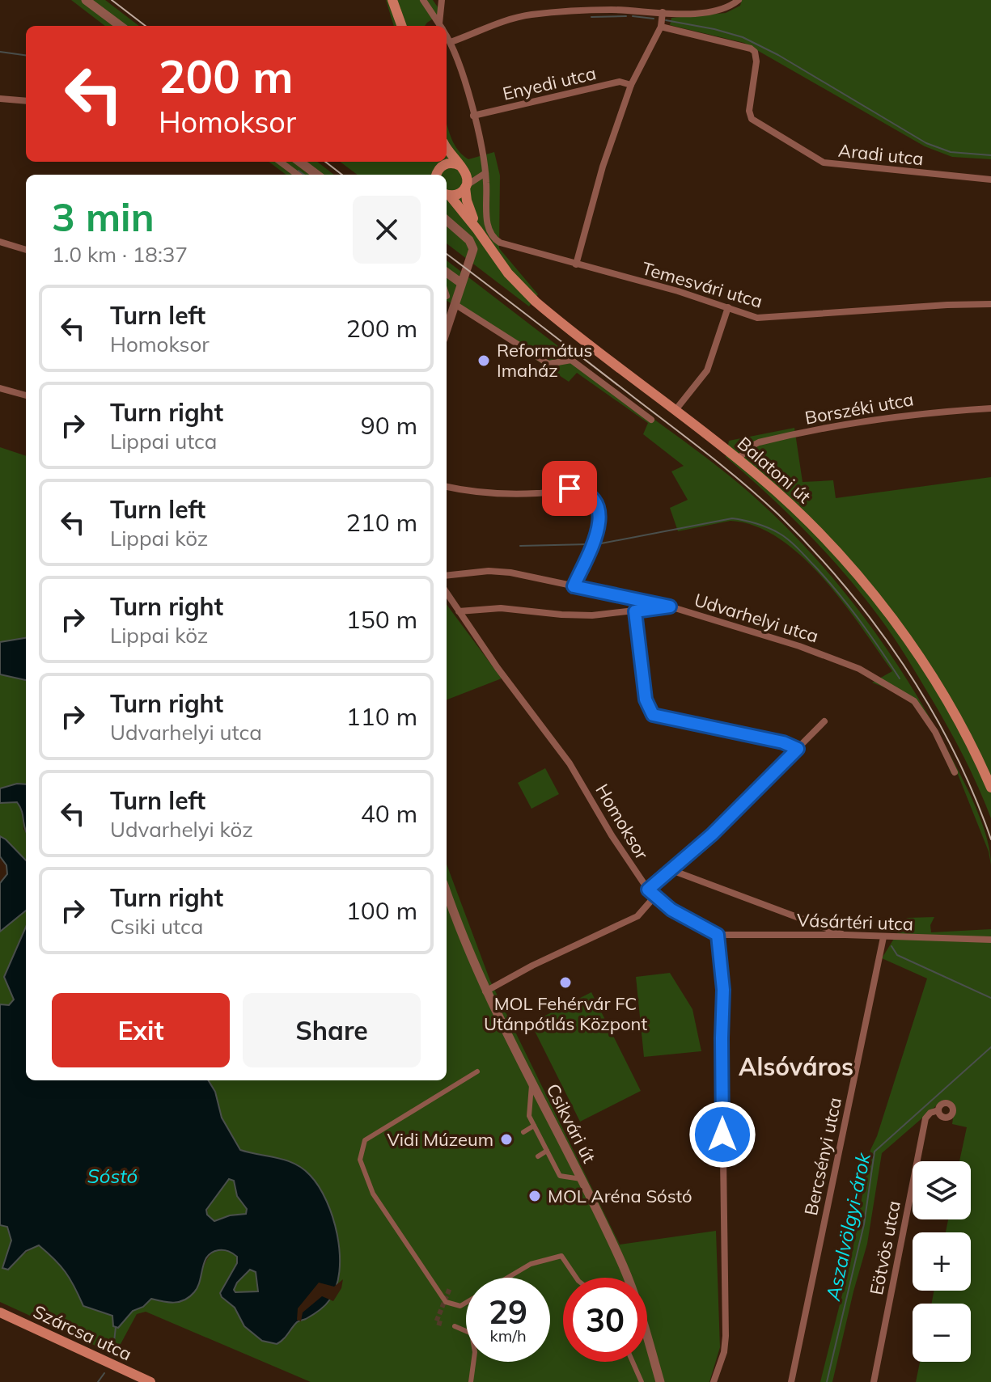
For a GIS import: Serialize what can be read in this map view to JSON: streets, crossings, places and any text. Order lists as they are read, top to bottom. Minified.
{"streets":{"main road":["Balatoni út","Szárcsa utca"],"street":["Enyedi utca","Aradi utca","Temesvári utca","Borszéki utca","Udvarhelyi utca","Homoksor","Vásártéri utca","Csikvári út","Bercsényi utca","Eötvös utca"]},"crossings":[["Borszéki utca","Balatoni út"],["Udvarhelyi utca","Homoksor"],["Homoksor","Vásártéri utca"],["Vásártéri utca","Bercsényi utca"]],"districts":["Alsóváros"],"water":["Sóstó","Aszalvölgyi-árok"],"places":["Református Imaház","MOL Fehérvár FC Utánpótlás Központ","Vidi Múzeum","MOL Aréna Sóstó"],"page":{"turn":["200 m","Homoksor"],"heading":["3 min","1.0 km · 18:37"],"list":[{"name":"Turn left","note":"Homoksor","value":"200 m"},{"name":"Turn right","note":"Lippai utca","value":"90 m"},{"name":"Turn left","note":"Lippai köz","value":"210 m"},{"name":"Turn right","note":"Lippai köz","value":"150 m"},{"name":"Turn right","note":"Udvarhelyi utca","value":"110 m"},{"name":"Turn left","note":"Udvarhelyi köz","value":"40 m"},{"name":"Turn right","note":"Csiki utca","value":"100 m"}],"buttons":["Exit","Share"],"map_buttons":["+","−"],"speed":"29 km/h","limit":"30"}}
